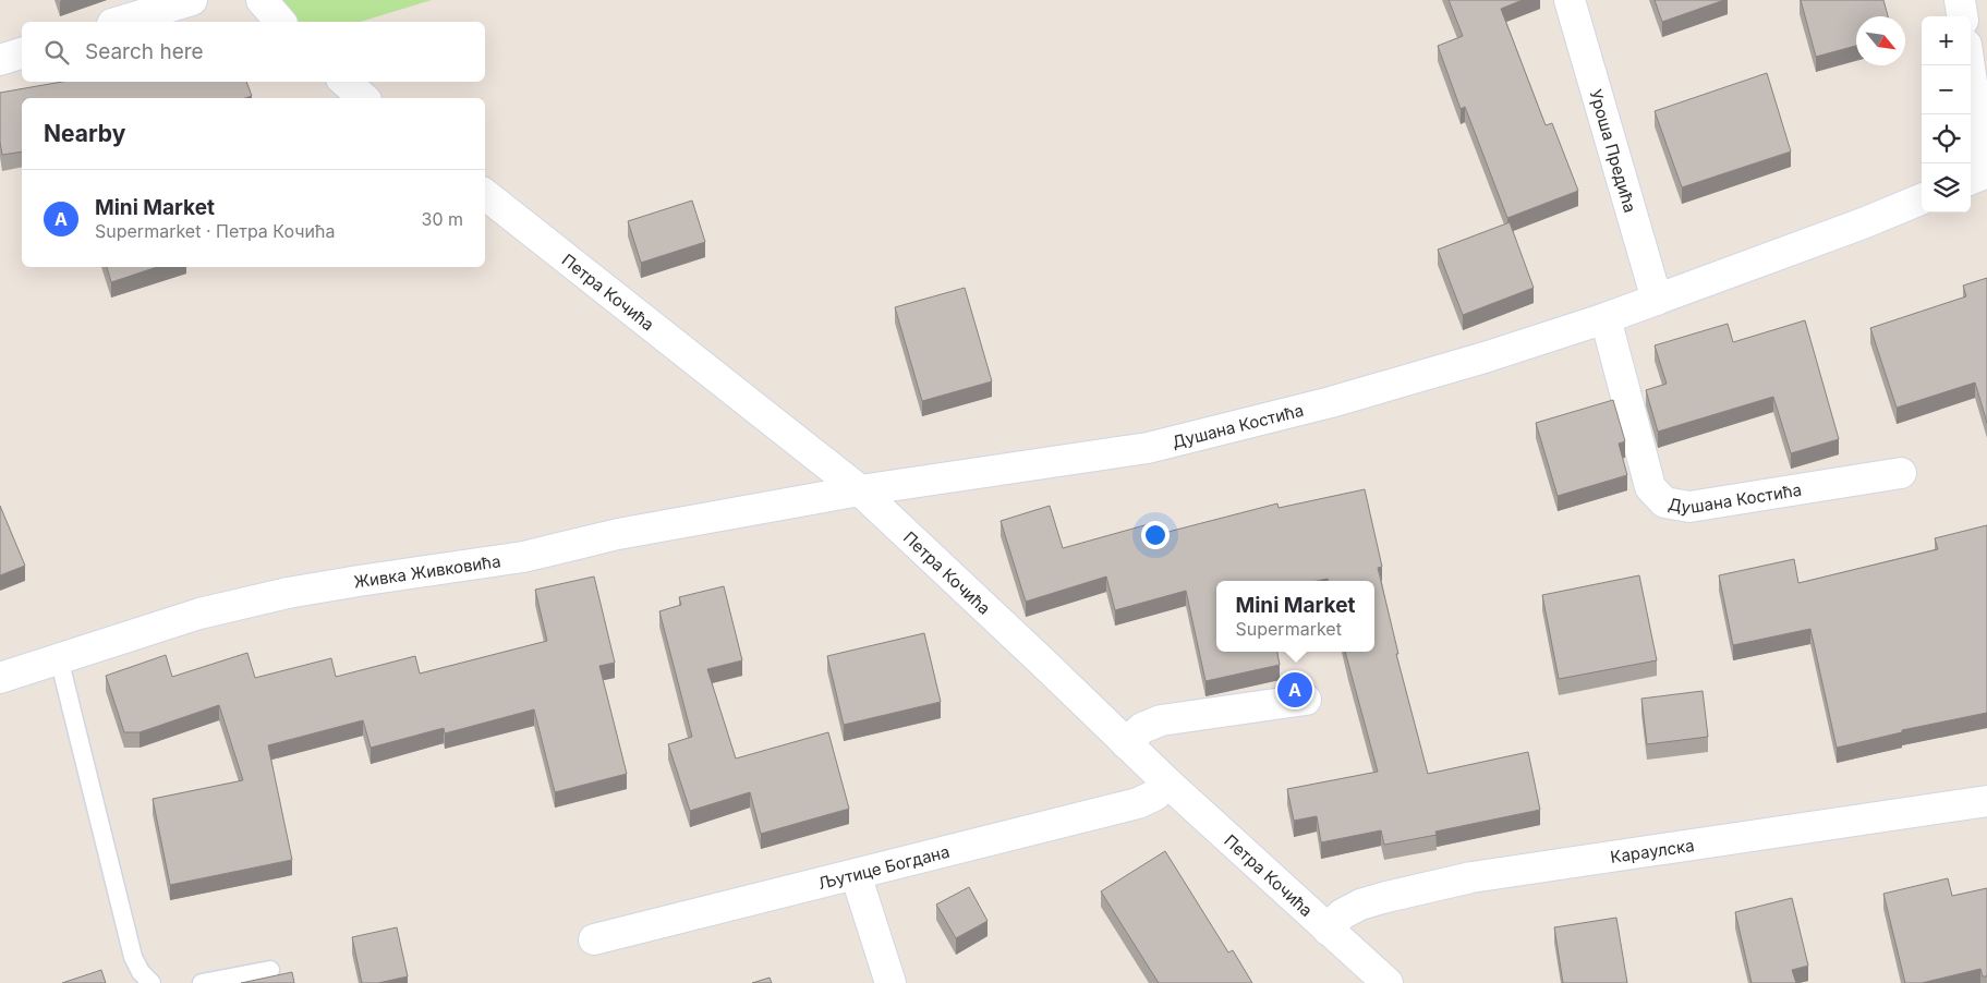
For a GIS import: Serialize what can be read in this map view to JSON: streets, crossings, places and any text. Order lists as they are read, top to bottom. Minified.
{"streets":{"street":["Уроша Предића","Петра Кочића","Душана Костића","Живка Живковића","Караулска","Љутице Богдана"]},"crossings":[["Уроша Предића","Душана Костића"],["Петра Кочића","Душана Костића"],["Петра Кочића","Живка Живковића"],["Петра Кочића","Караулска"],["Петра Кочића","Љутице Богдана"],["Душана Костића","Живка Живковића"]],"north":"bottom right","page":{"map_buttons":["+","−"],"search":"Search here","heading":"Nearby","list":[{"mark":"A","name":"Mini Market","note":"Supermarket · Петра Кочића","value":"30 m"}],"popup":["Mini Market","Supermarket"],"pins":"A"}}
